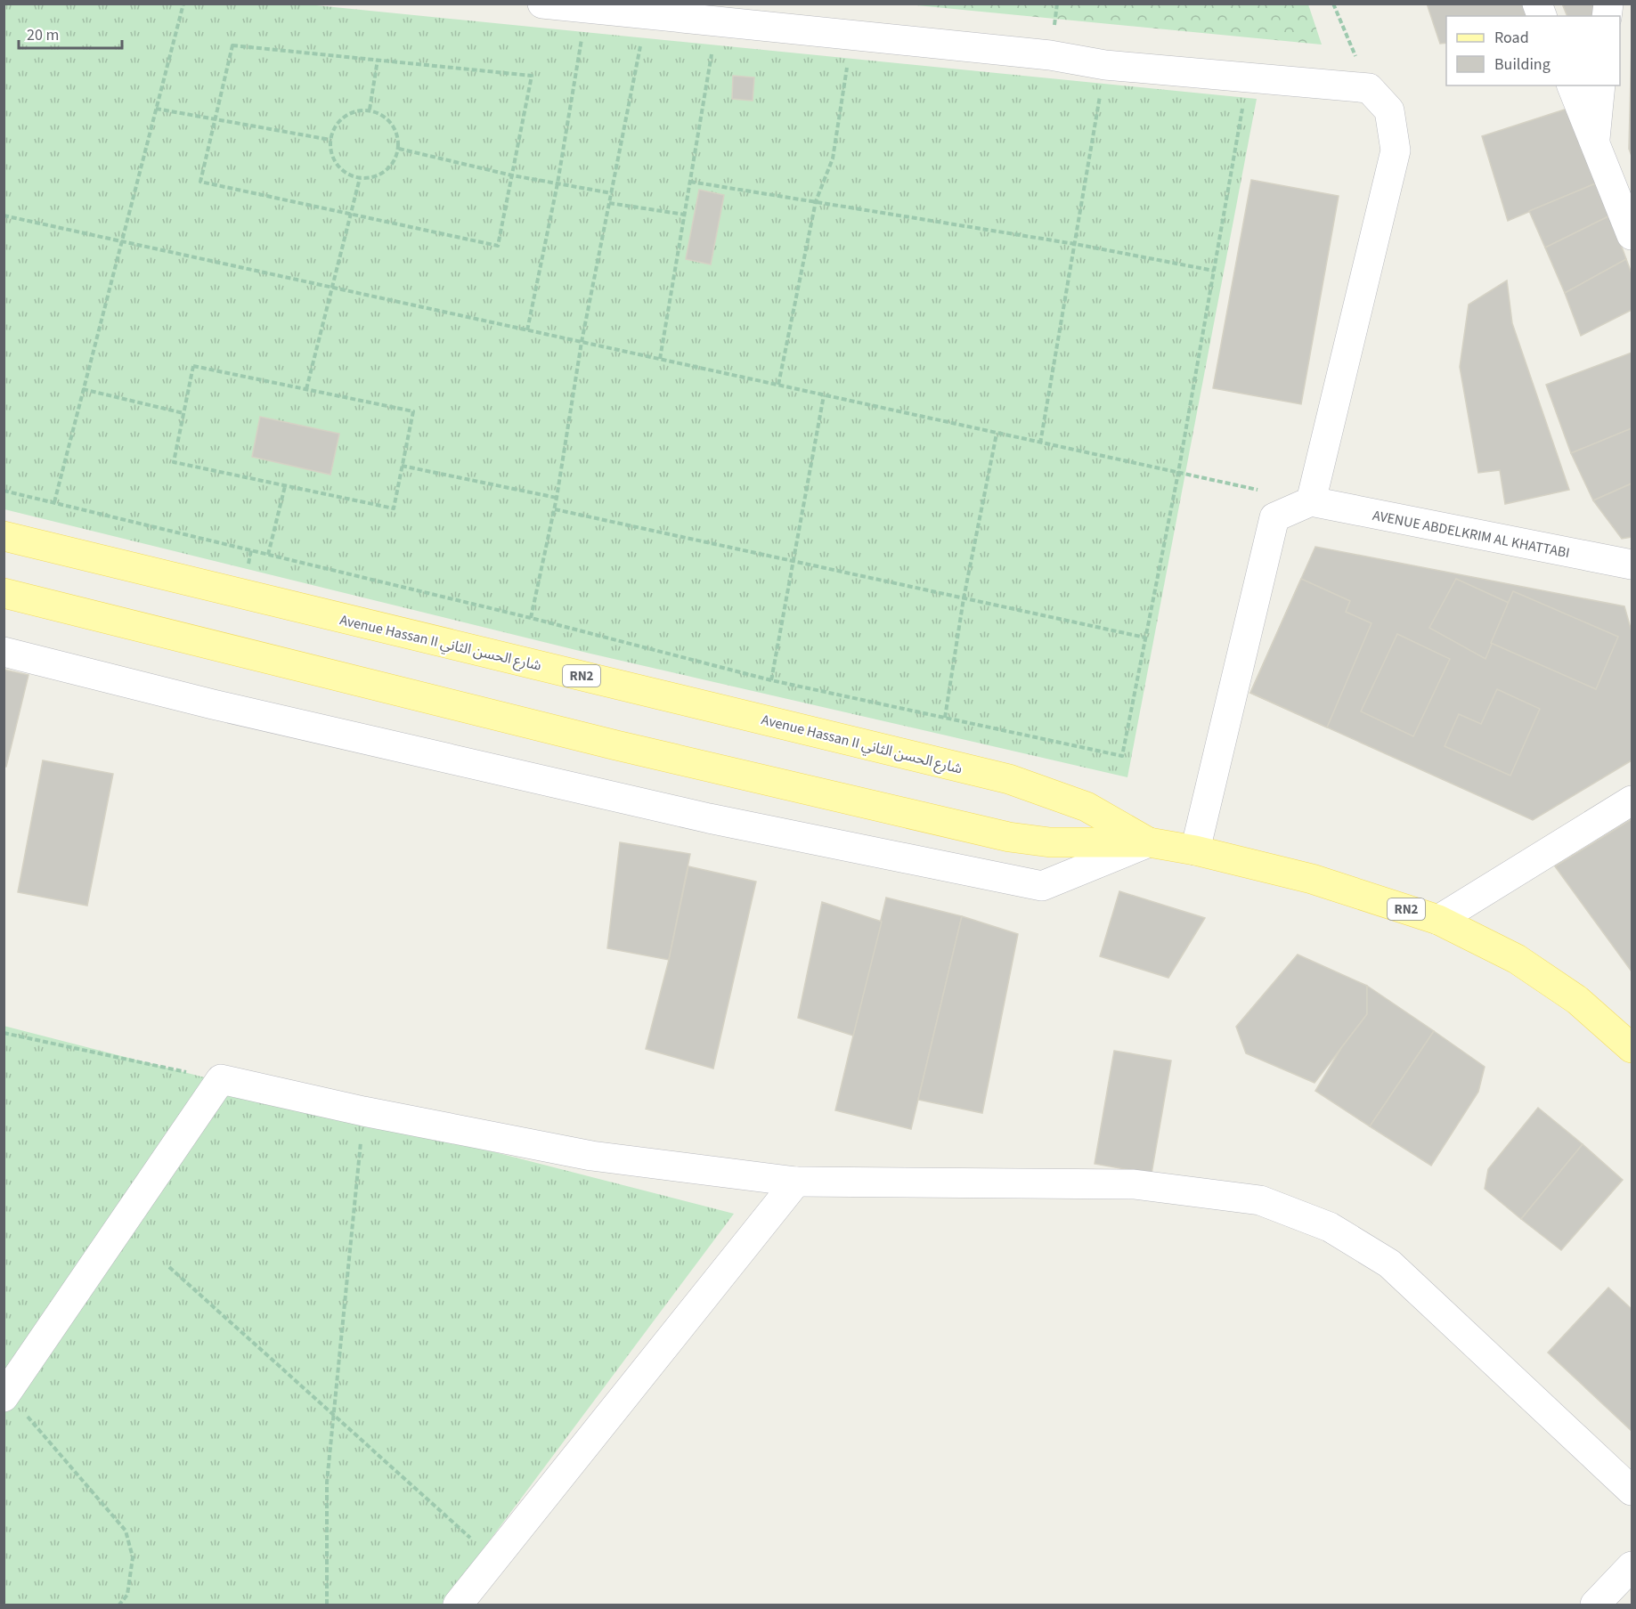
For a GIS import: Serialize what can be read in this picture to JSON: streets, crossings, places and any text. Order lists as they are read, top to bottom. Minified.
{"streets":{"main road":["Avenue Hassan II شارع الحسن الثاني","RN2"],"street":["AVENUE ABDELKRIM AL KHATTABI"]},"legend":["Road","Building"],"scale_bar":"20 m"}
